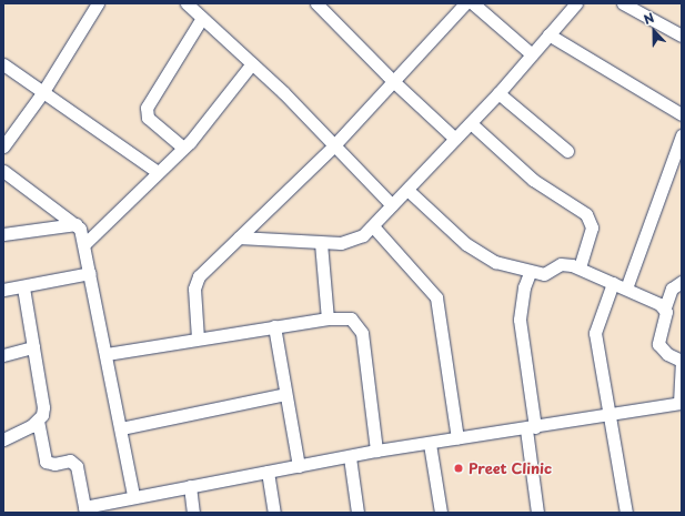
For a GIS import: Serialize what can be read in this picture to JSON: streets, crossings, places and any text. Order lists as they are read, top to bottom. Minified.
{"places":["Preet Clinic"],"north":"top"}
